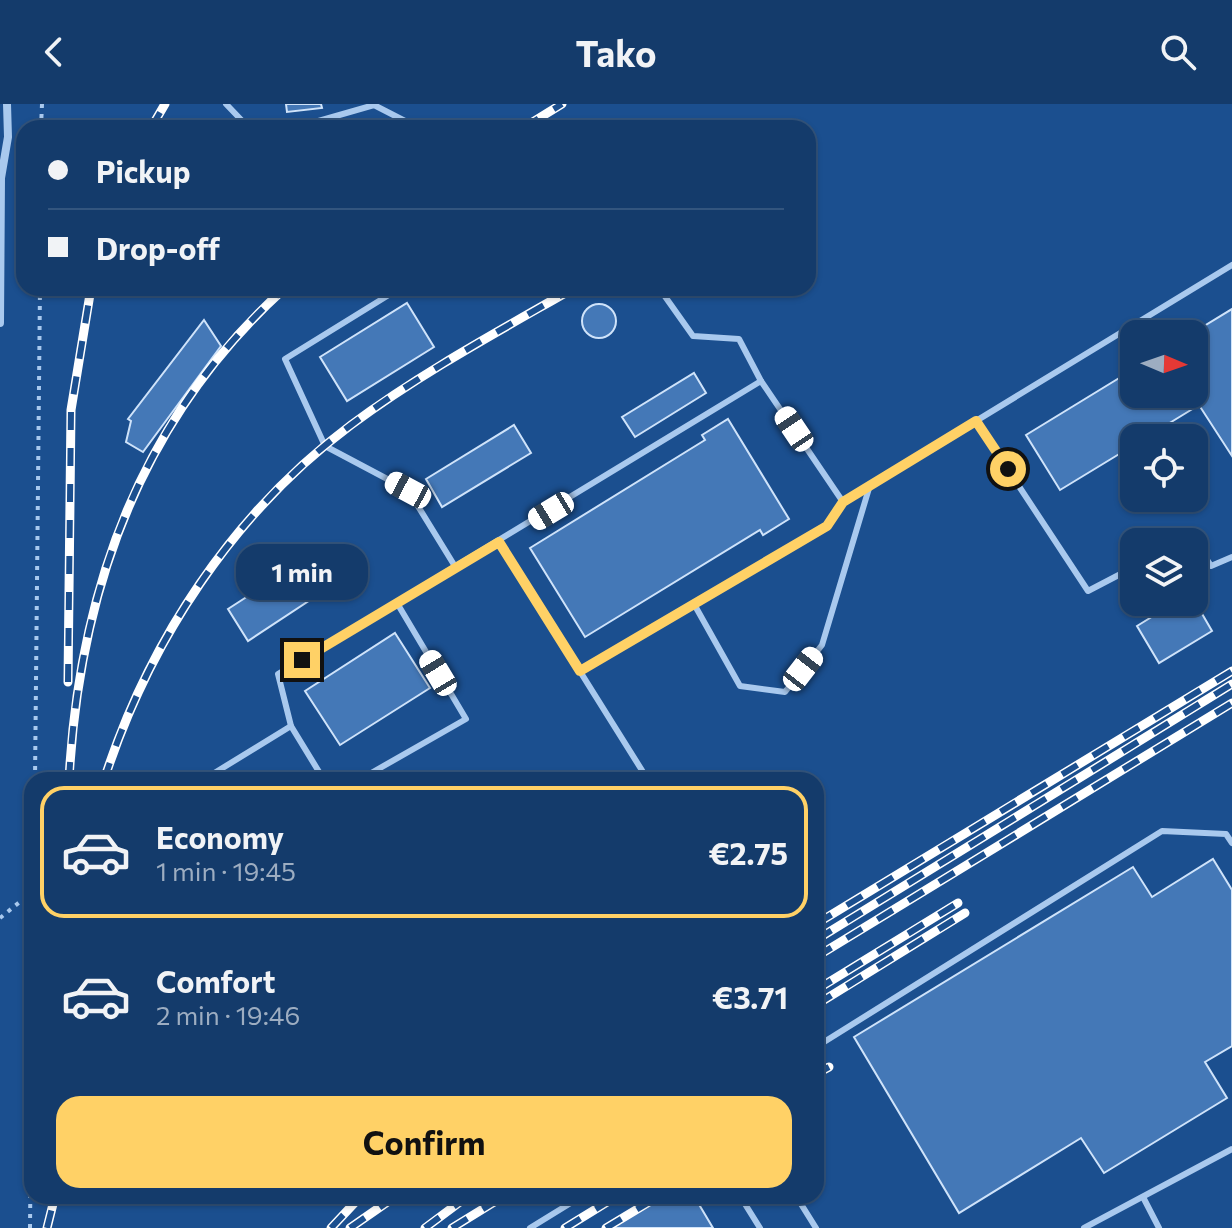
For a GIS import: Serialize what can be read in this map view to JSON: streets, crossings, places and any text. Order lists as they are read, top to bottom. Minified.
{"north":"right","page":{"header":"Tako","banner":["Pickup","Drop-off"],"bubble":"1 min","list":[{"name":"Economy","note":"1 min · 19:45","value":"€2.75"},{"name":"Comfort","note":"2 min · 19:46","value":"€3.71"}],"buttons":"Confirm"}}
